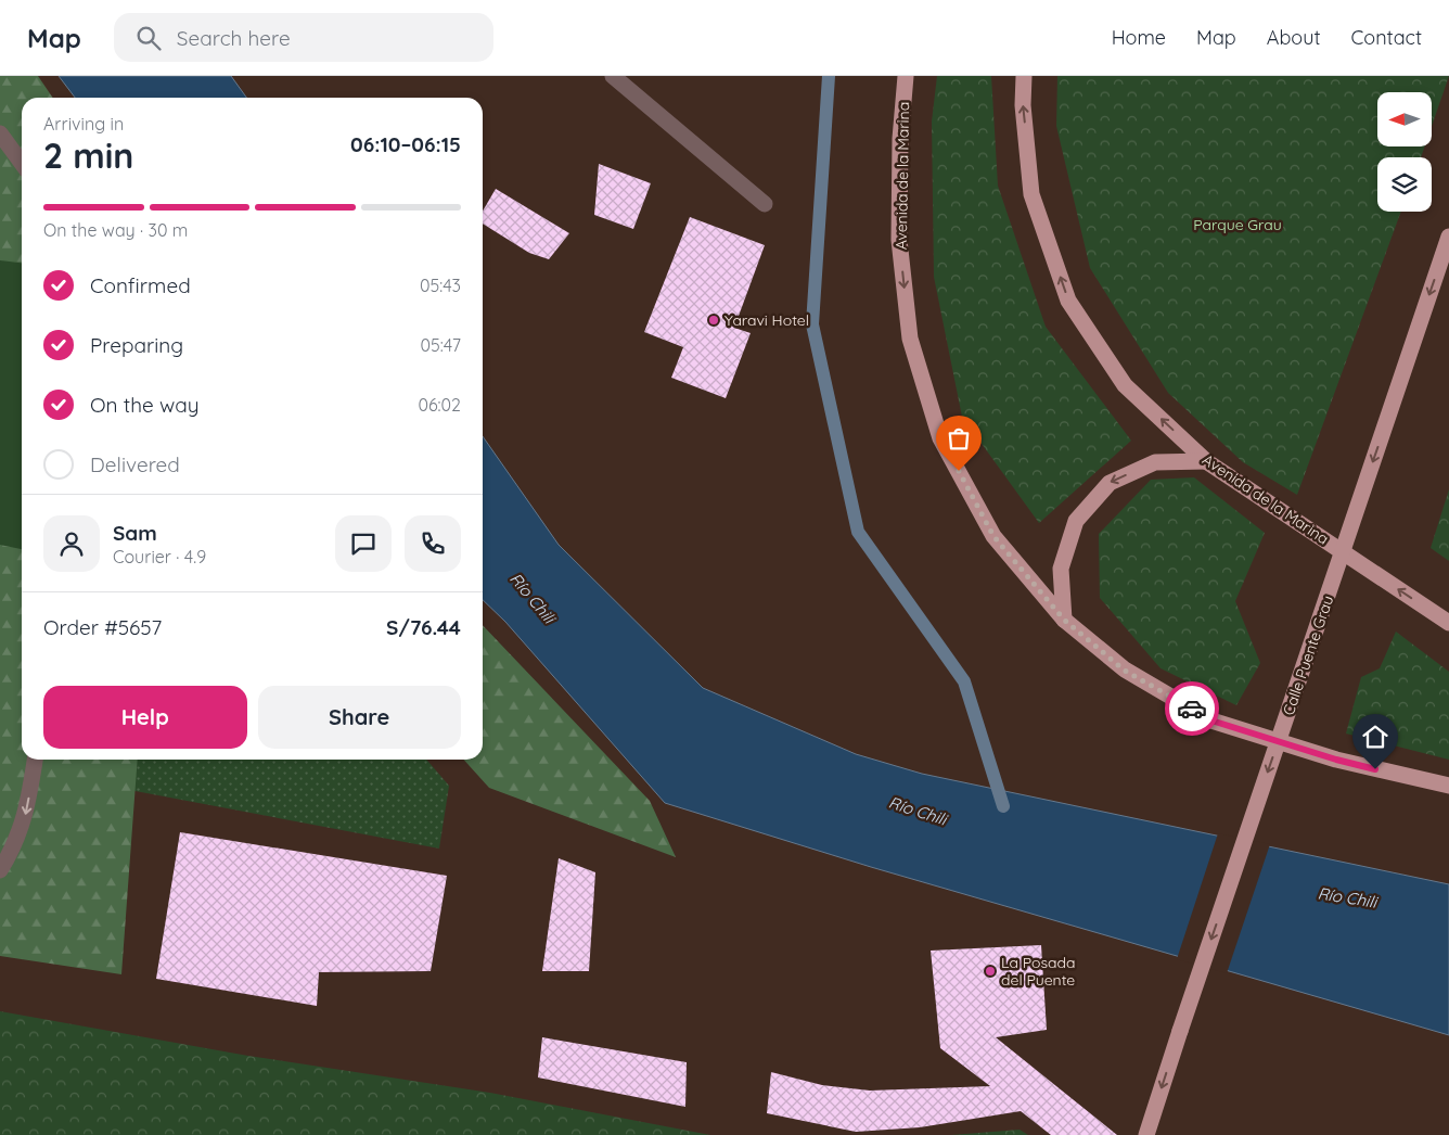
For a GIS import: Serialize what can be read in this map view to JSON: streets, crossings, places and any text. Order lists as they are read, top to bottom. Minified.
{"streets":{"main road":["Avenida de la Marina","Calle Puente Grau"]},"one_way":["Calle Puente Grau"],"water":["Río Chili"],"parks":["Parque Grau"],"places":["Yaravi Hotel","La Posada del Puente"],"north":"left","page":{"header":"Map","search":"Search here","nav":["Home","Map","About","Contact"],"heading":["2 min","Arriving in","06:10–06:15"],"panel":["Sam","Courier · 4.9","Order #5657","S/76.44"],"bar":"On the way · 30 m","list":[["Confirmed","05:43"],["Preparing","05:47"],["On the way","06:02"],"Delivered"],"buttons":["Help","Share"]}}
